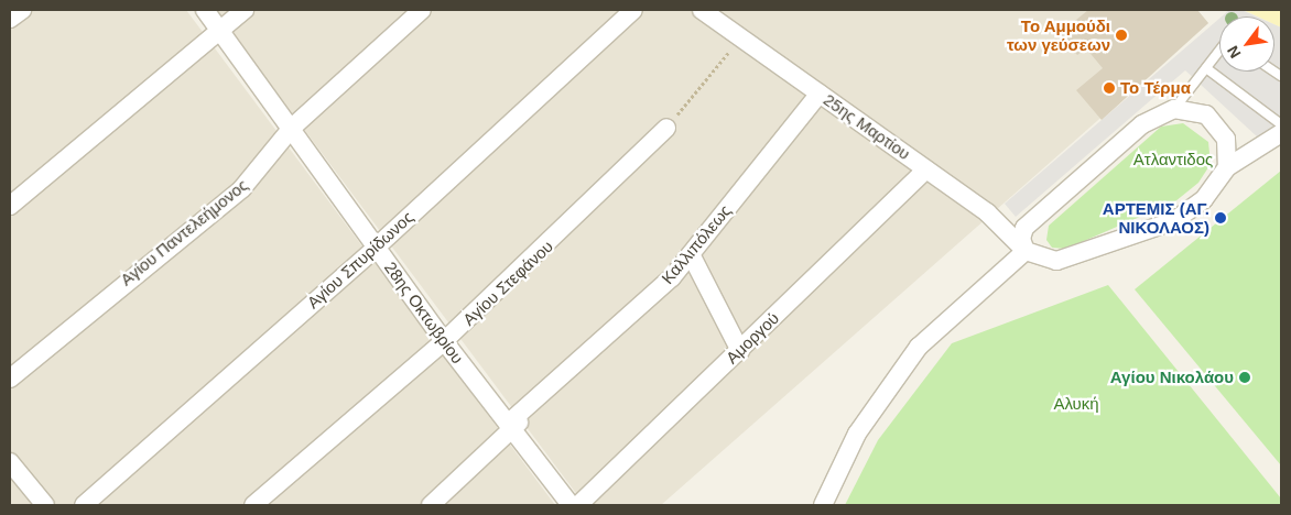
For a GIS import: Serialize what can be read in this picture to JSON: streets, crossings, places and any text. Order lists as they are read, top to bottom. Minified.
{"streets":{"street":["25ης Μαρτίου","Αγίου Παντελεήμονος","Καλλιπόλεως","Αγίου Σπυρίδωνος","Αγίου Στεφάνου","28ης Οκτωβρίου","Αμοργού"]},"crossings":[["25ης Μαρτίου","Καλλιπόλεως"],["25ης Μαρτίου","Αμοργού"],["Αγίου Παντελεήμονος","28ης Οκτωβρίου"],["Καλλιπόλεως","28ης Οκτωβρίου"],["Αγίου Σπυρίδωνος","28ης Οκτωβρίου"],["Αγίου Στεφάνου","28ης Οκτωβρίου"]],"parks":["Ατλαντιδος","Αλυκή"],"places":["Το Αμμούδι των γεύσεων","Το Τέρμα","ΑΡΤΕΜΙΣ (ΑΓ. ΝΙΚΟΛΑΟΣ)","Αγίου Νικολάου"],"north":"bottom left"}
